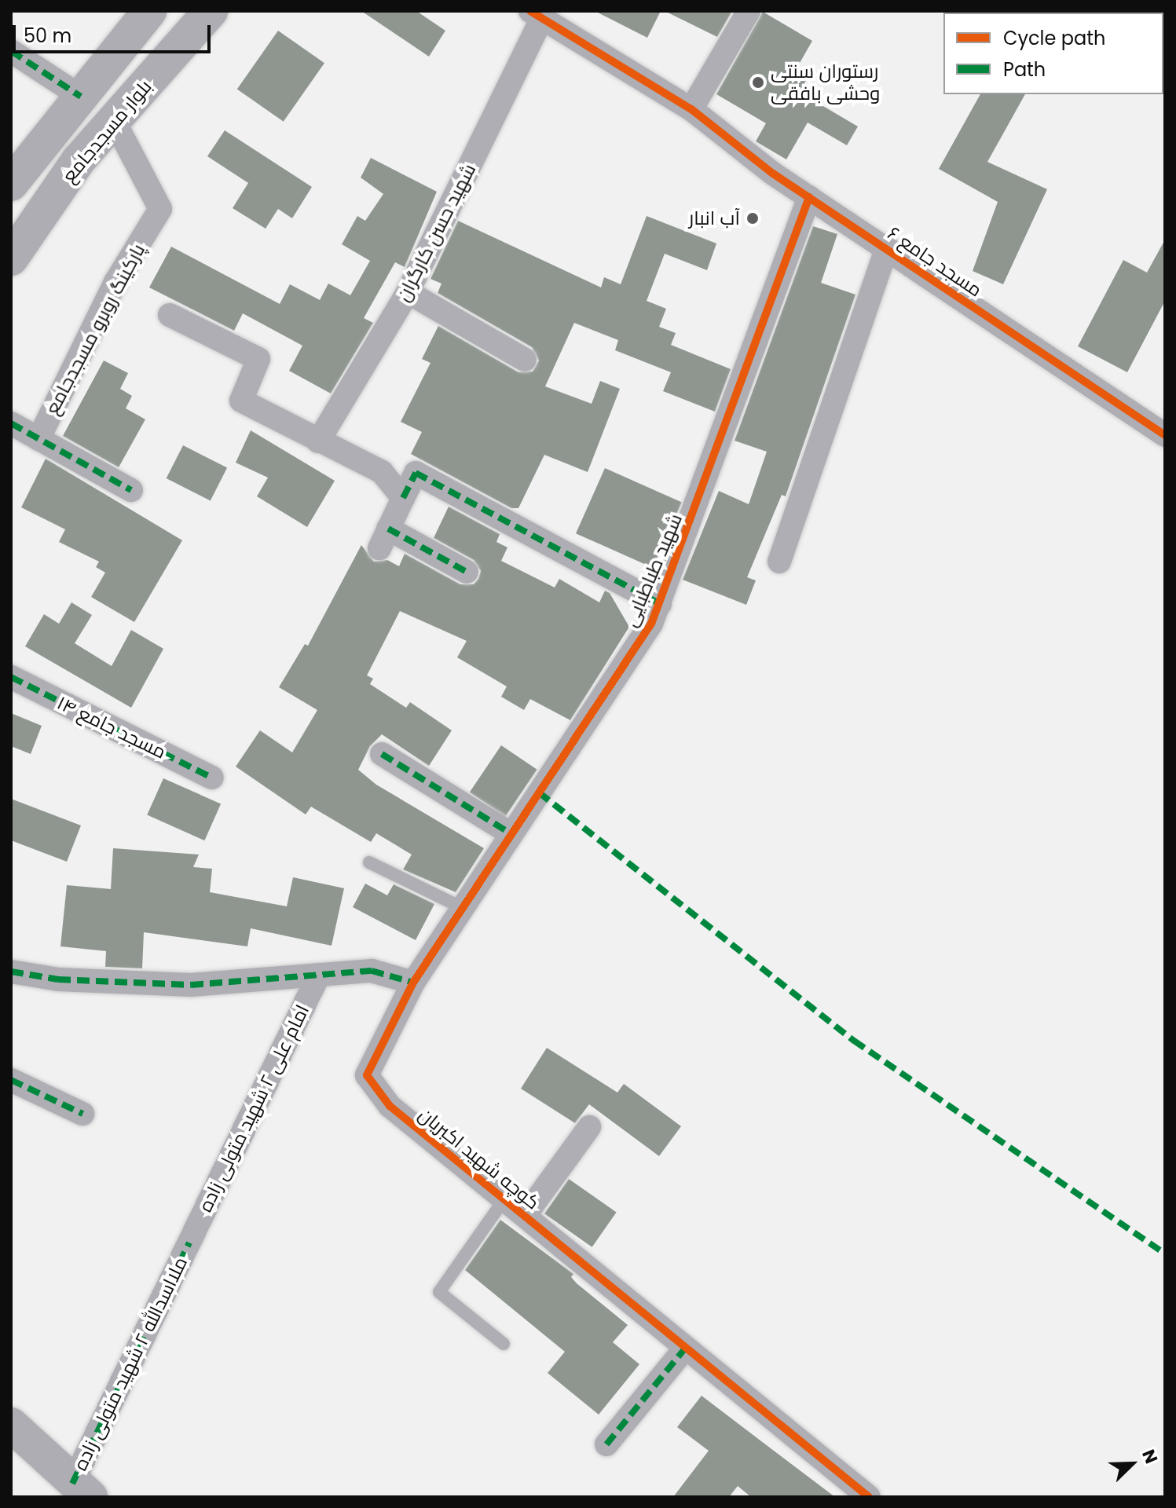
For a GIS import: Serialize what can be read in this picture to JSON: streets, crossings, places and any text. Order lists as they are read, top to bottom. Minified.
{"streets":{"main road":["بلوار مسجدجامع"],"street":["شهید حسن کارگران","مسجد جامع ۶","پارکینگ روبرو مسجدجامع","شهید طباطبایی","مسجد جامع ۱۴","امام علی ۲ شهید متولی زاده","کوچه شهید اکبریان","ملااسدالله ۲ شهید متولی زاده"]},"crossings":[["بلوار مسجدجامع","پارکینگ روبرو مسجدجامع"],["شهید حسن کارگران","مسجد جامع ۶"],["مسجد جامع ۶","شهید طباطبایی"],["شهید طباطبایی","کوچه شهید اکبریان"],["امام علی ۲ شهید متولی زاده","ملااسدالله ۲ شهید متولی زاده"]],"places":["رستوران سنتی وحشی بافقی","آب انبار"],"legend":["Cycle path","Path"],"scale_bar":"50 m","north":"top right"}
